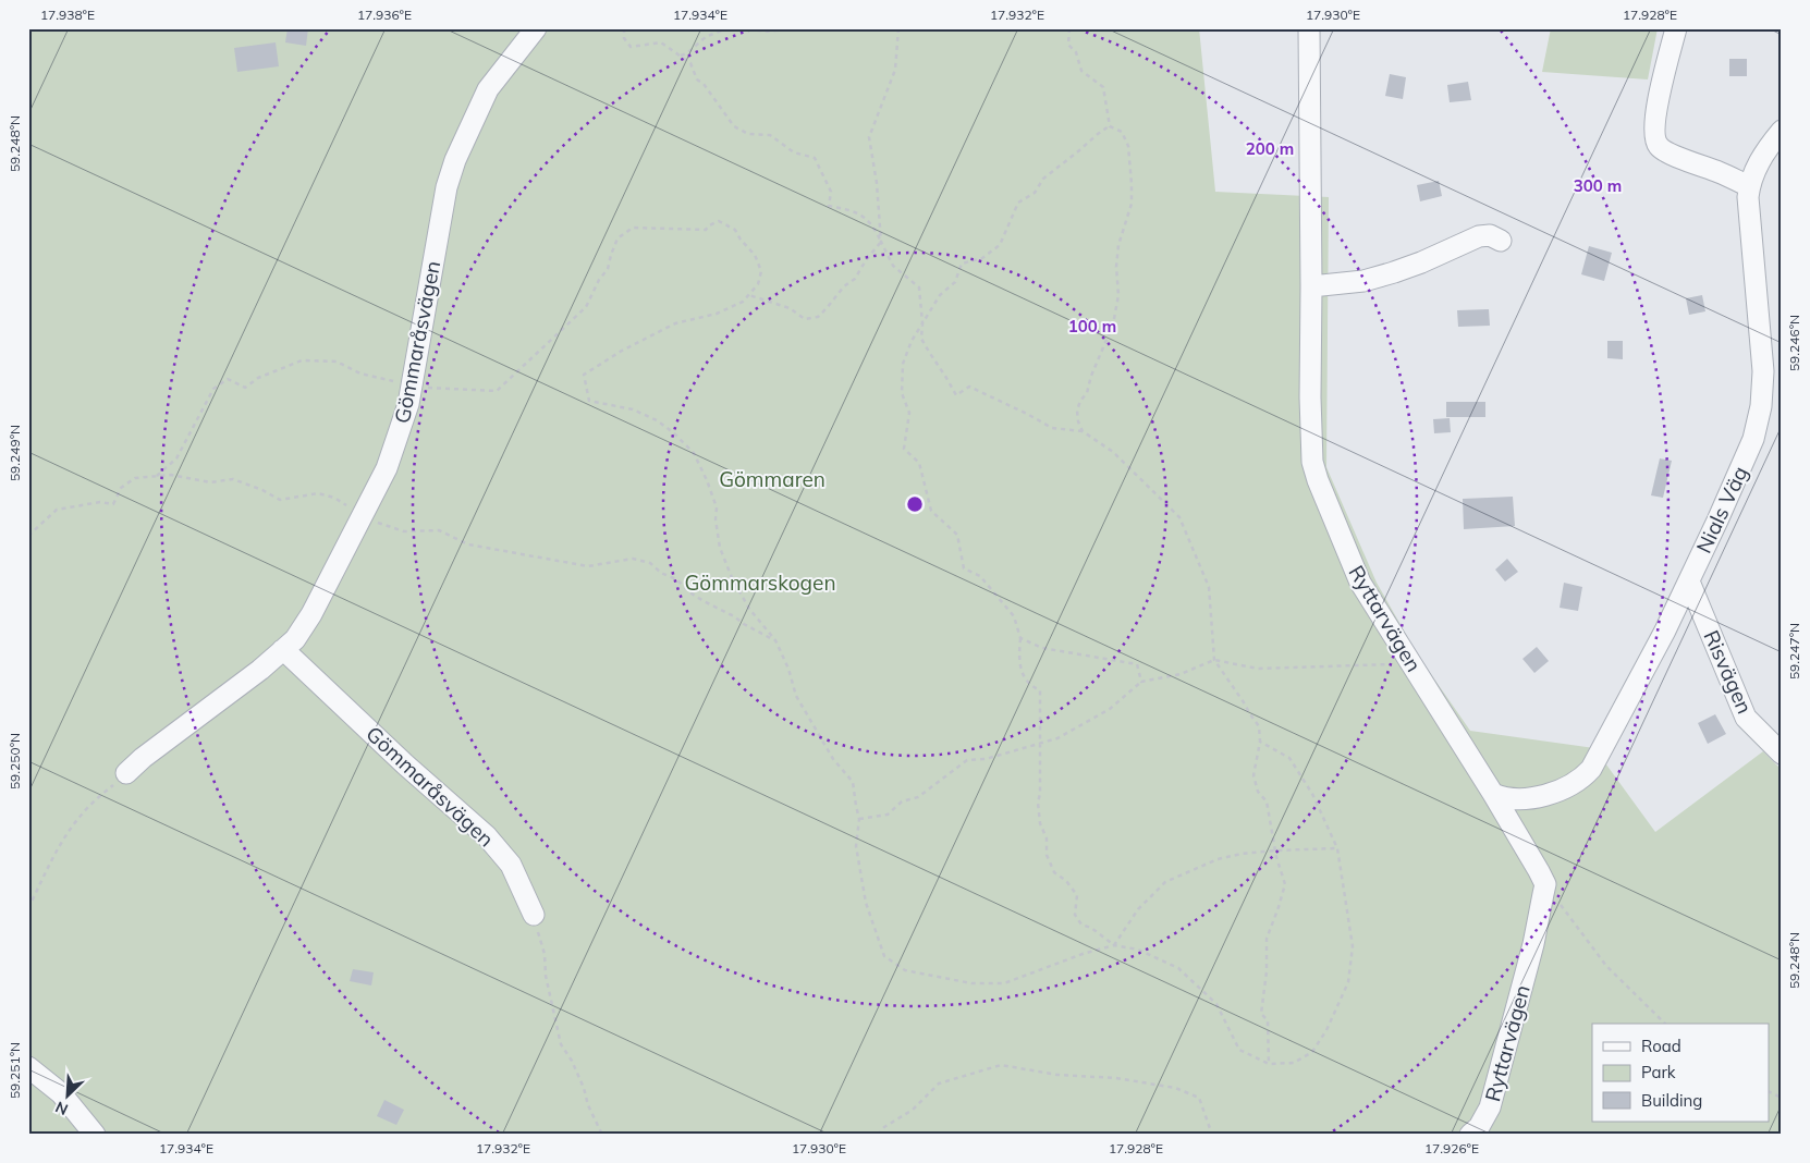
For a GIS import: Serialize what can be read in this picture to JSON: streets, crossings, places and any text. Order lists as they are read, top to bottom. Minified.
{"streets":{"street":["Gömmaråsvägen","Nials Väg","Ryttarvägen","Risvägen"]},"crossings":[["Nials Väg","Ryttarvägen"],["Nials Väg","Risvägen"]],"parks":["Gömmaren","Gömmarskogen"],"legend":["Road","Park","Building"],"north":"bottom left","coordinates":["17.938°E","17.936°E","17.934°E","17.932°E","17.930°E","17.928°E","59.248°N","59.246°N","59.249°N","59.247°N","59.250°N","59.251°N","17.926°E"],"rings":["200 m","300 m","100 m"]}
